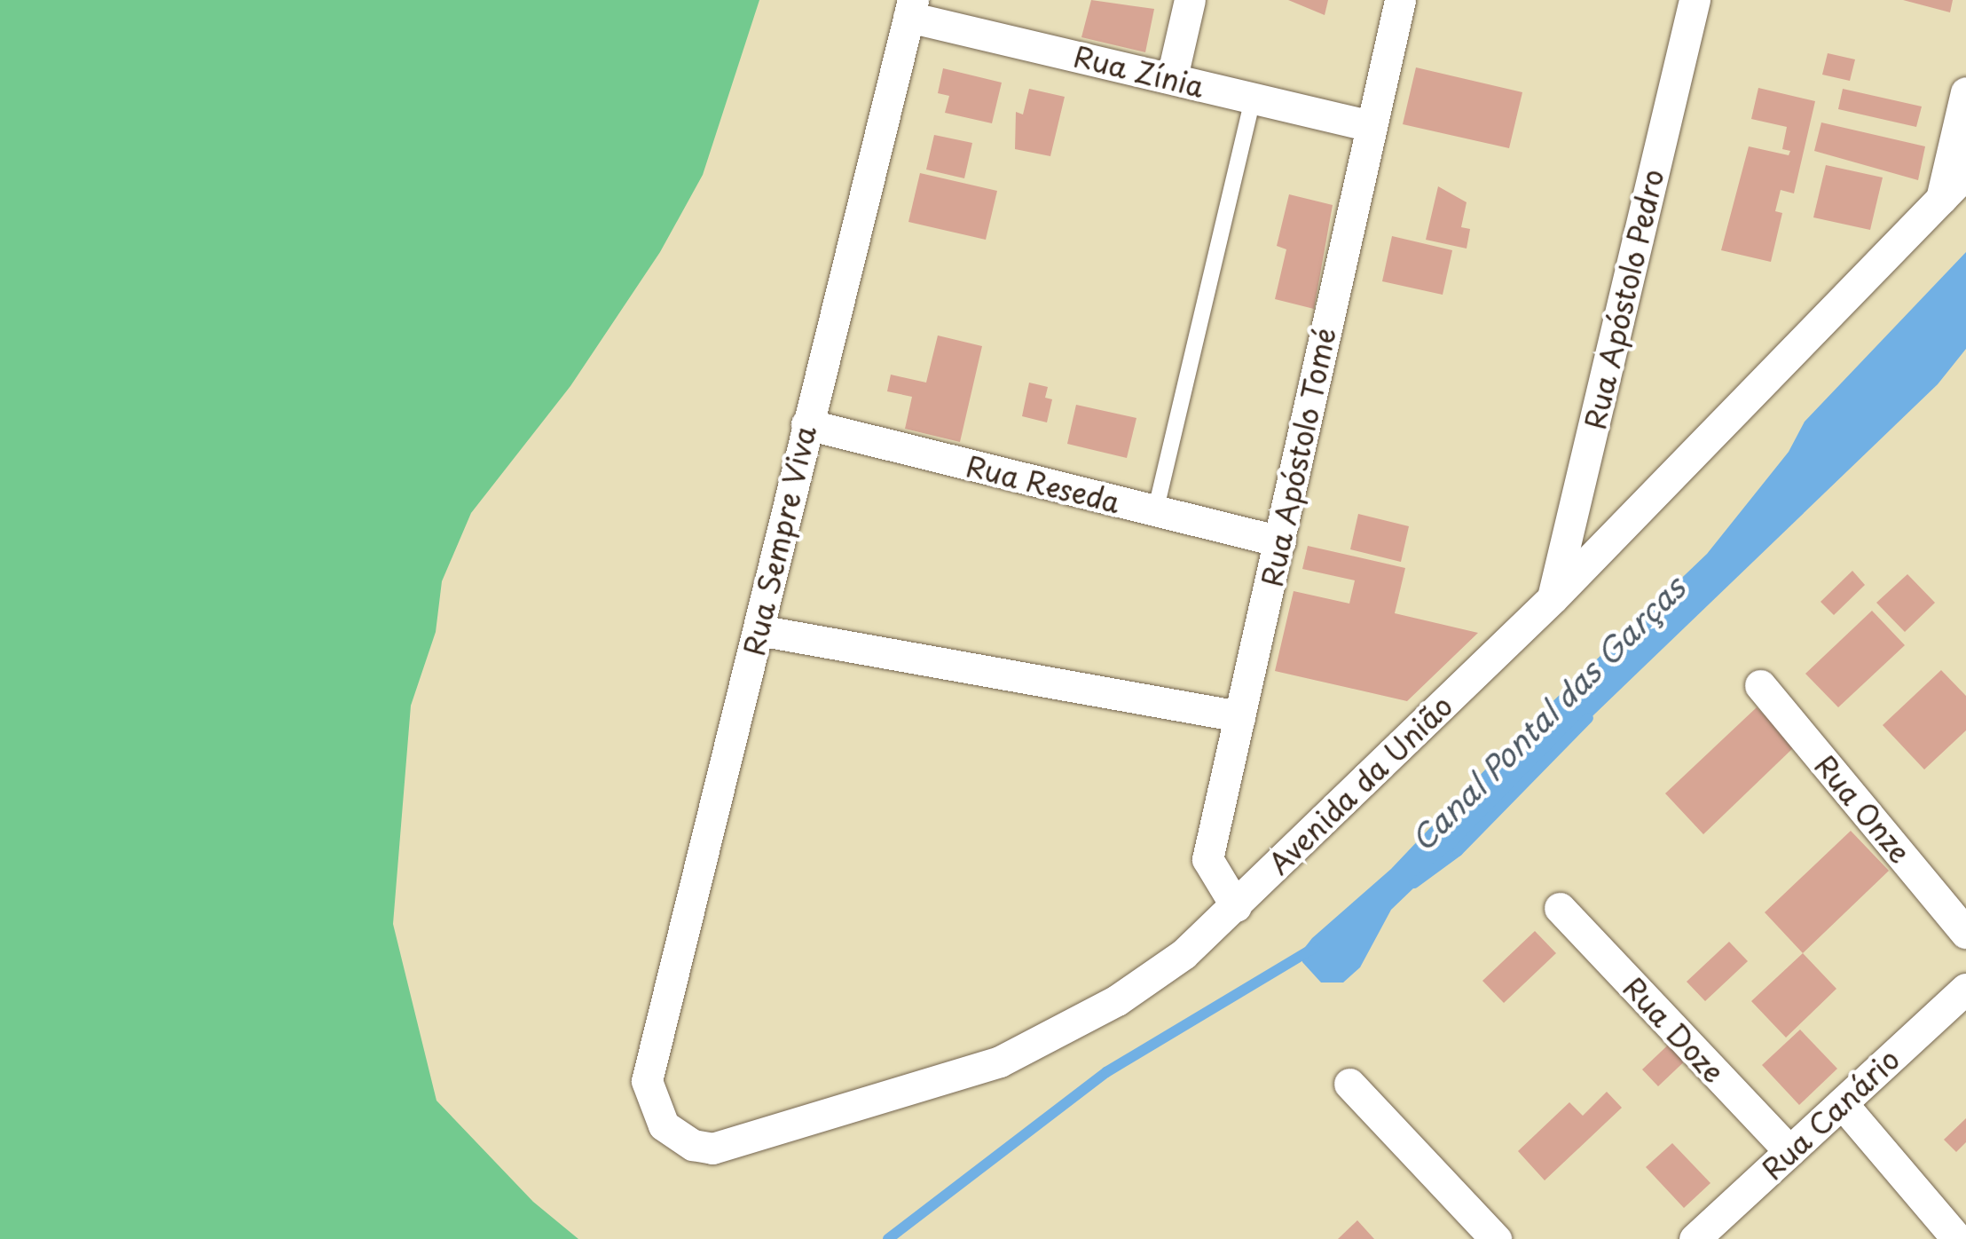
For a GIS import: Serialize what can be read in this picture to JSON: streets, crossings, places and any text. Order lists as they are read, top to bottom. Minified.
{"streets":{"street":["Rua Zínia","Rua Apóstolo Pedro","Rua Apóstolo Tomé","Rua Reseda","Rua Sempre Viva","Avenida da União","Rua Onze","Rua Doze","Rua Canário"]},"crossings":[["Rua Zínia","Rua Apóstolo Tomé"],["Rua Zínia","Rua Sempre Viva"],["Rua Apóstolo Pedro","Avenida da União"],["Rua Apóstolo Tomé","Rua Reseda"],["Rua Apóstolo Tomé","Avenida da União"],["Rua Reseda","Rua Sempre Viva"],["Rua Sempre Viva","Avenida da União"],["Rua Doze","Rua Canário"]],"water":["Canal Pontal das Garças"]}
